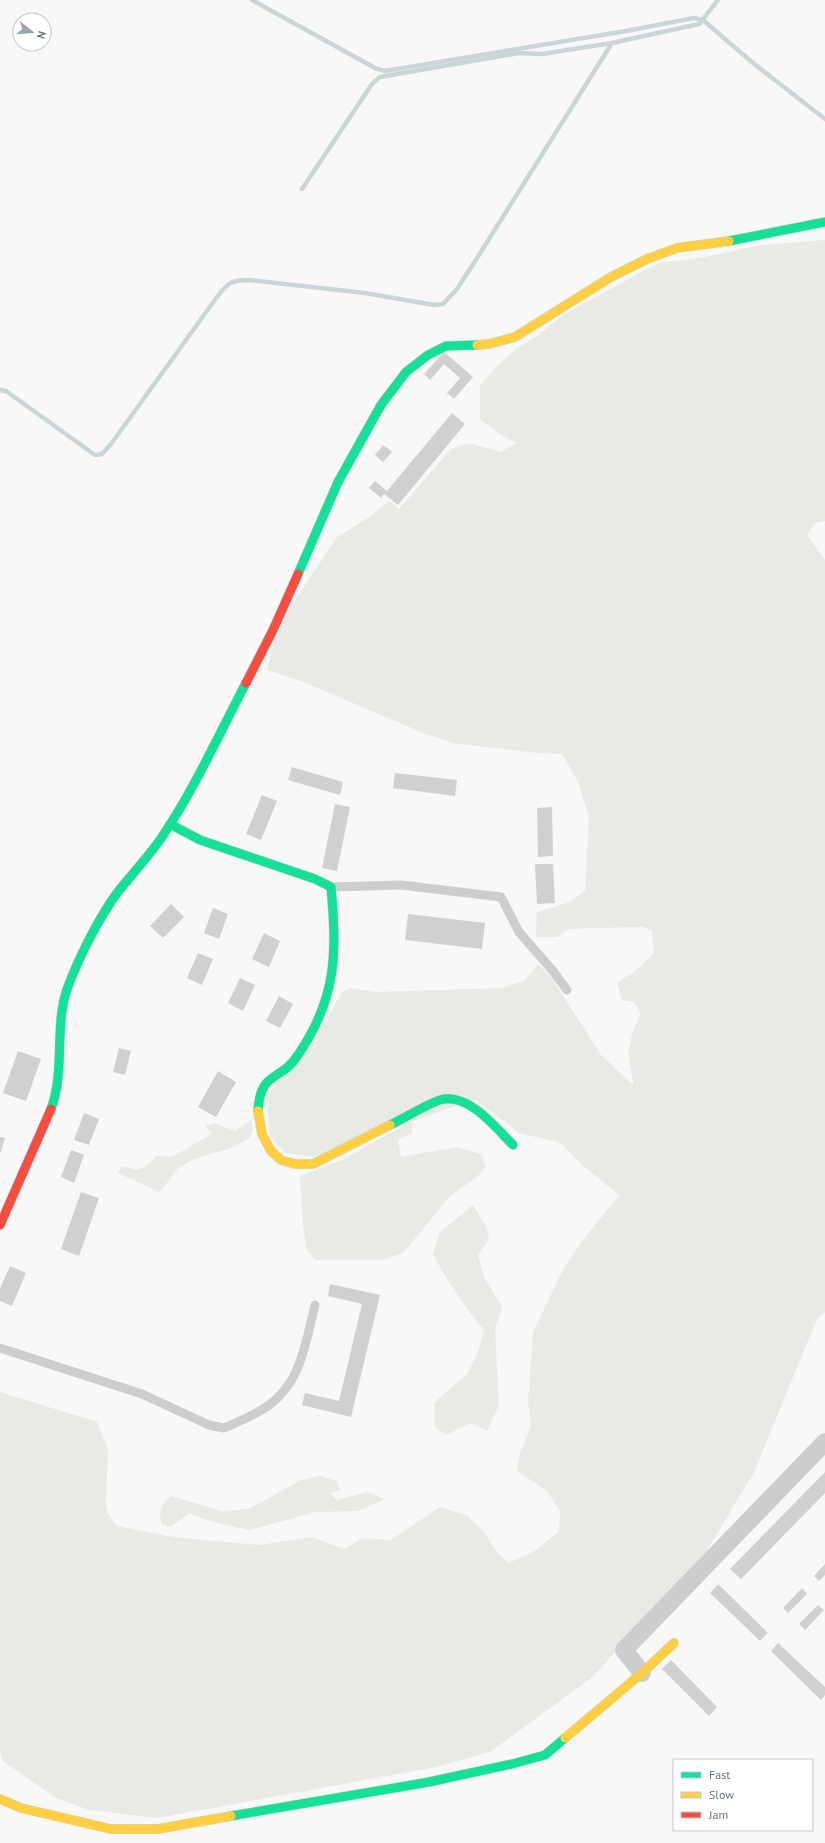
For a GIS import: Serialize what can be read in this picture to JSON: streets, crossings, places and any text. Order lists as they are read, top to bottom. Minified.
{"legend":["Fast","Slow","Jam"],"north":"right"}
